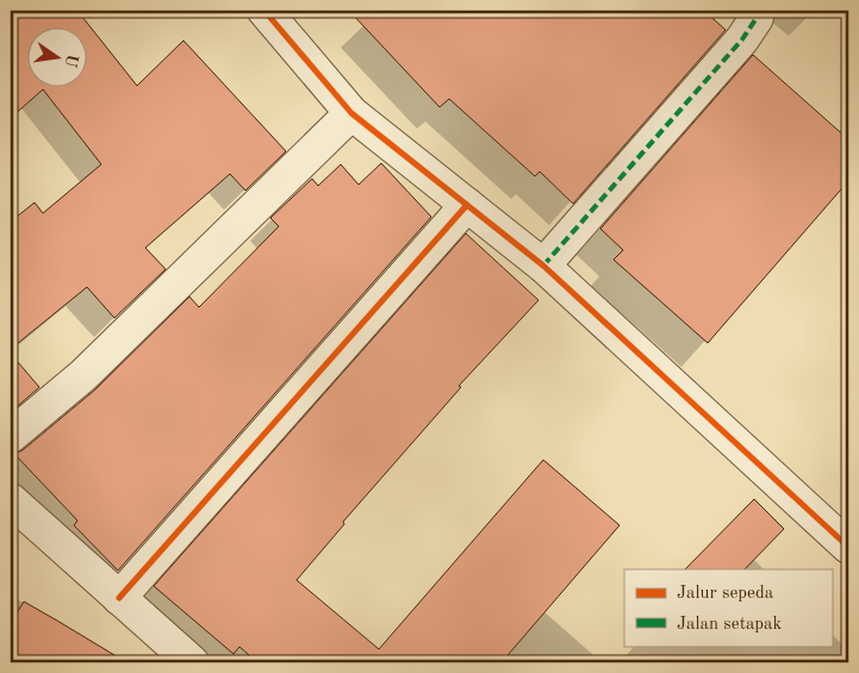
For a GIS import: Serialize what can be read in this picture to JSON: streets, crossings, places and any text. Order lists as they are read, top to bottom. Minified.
{"legend":["Jalur sepeda","Jalan setapak"],"north":"right"}
